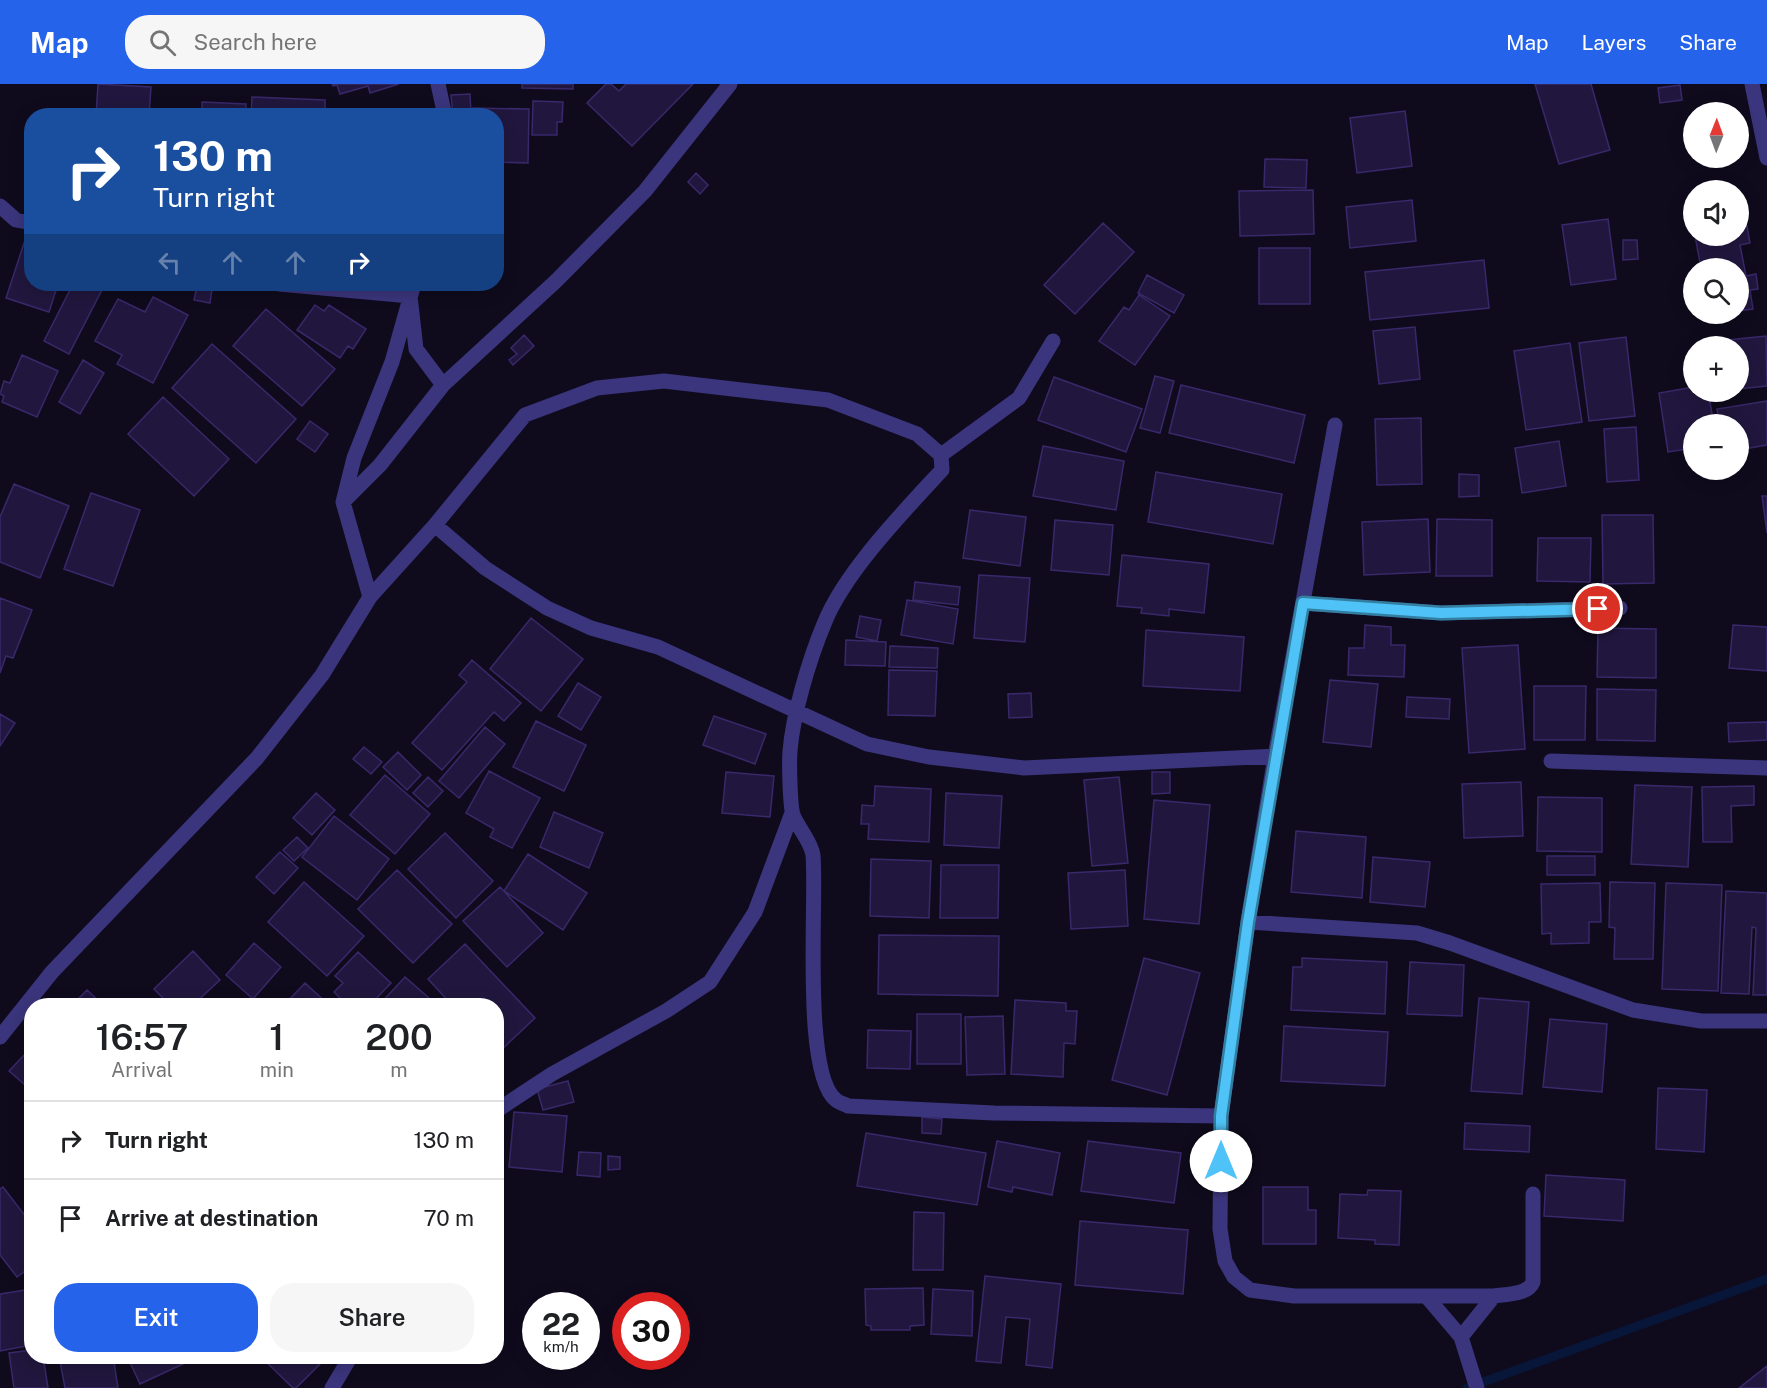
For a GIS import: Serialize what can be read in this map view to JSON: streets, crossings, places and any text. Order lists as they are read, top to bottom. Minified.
{"north":"top","page":{"header":"Map","search":"Search here","nav":["Map","Layers","Share"],"map_buttons":["+","−"],"turn":["130 m","Turn right"],"eta":["16:57","Arrival","1","min","200","m"],"list":[{"name":"Turn right","value":"130 m"},{"name":"Arrive at destination","value":"70 m"}],"buttons":["Exit","Share"],"speed":"22 km/h","limit":"30"}}
